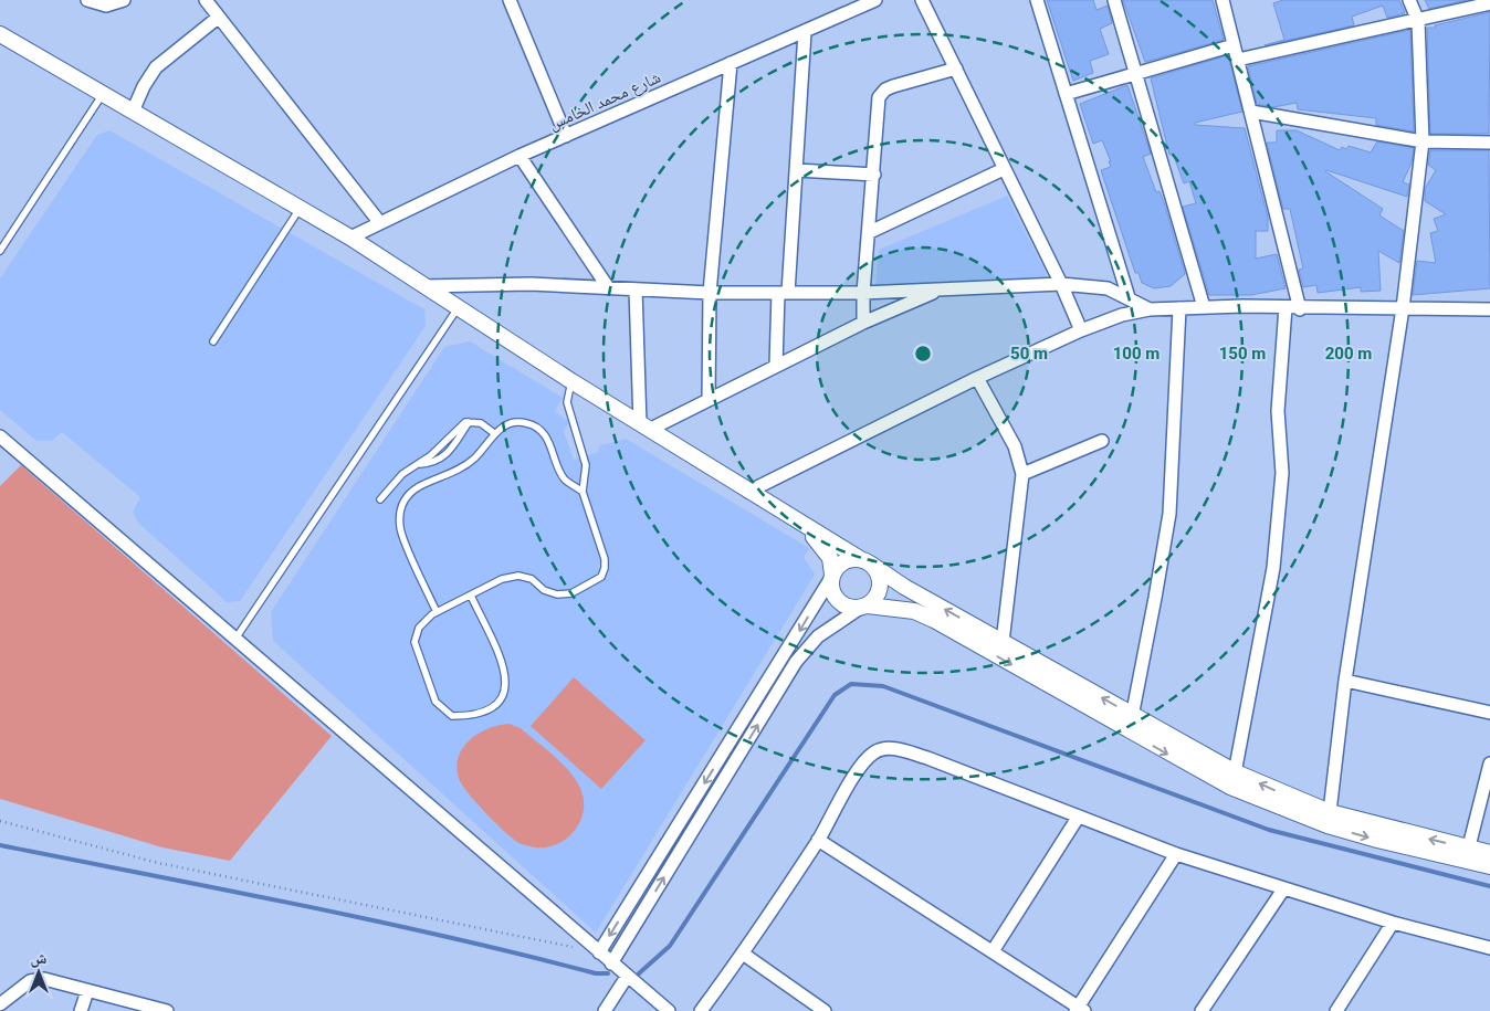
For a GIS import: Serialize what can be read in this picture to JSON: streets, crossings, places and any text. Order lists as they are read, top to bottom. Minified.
{"streets":{"street":["شارع محمد الخامس"]},"north":"top","rings":["50 m","100 m","150 m","200 m"]}
